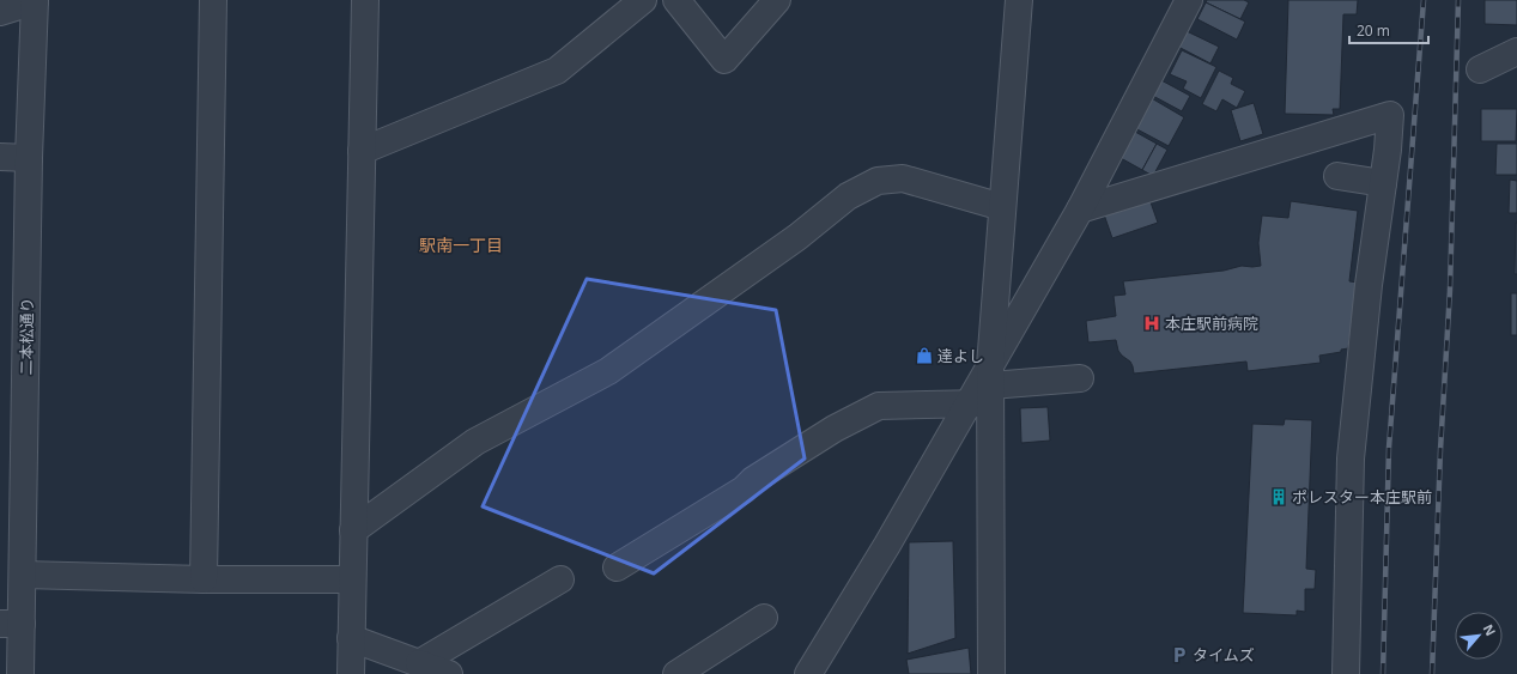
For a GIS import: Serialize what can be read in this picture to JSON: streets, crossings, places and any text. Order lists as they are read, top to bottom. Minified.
{"streets":{"street":["二本松通り"]},"districts":["駅南一丁目"],"places":{"hospital":["本庄駅前病院"],"shop":["達よし"],"building":["ポレスター本庄駅前"],"parking":["タイムズ"]},"scale_bar":"20 m","north":"top right"}
